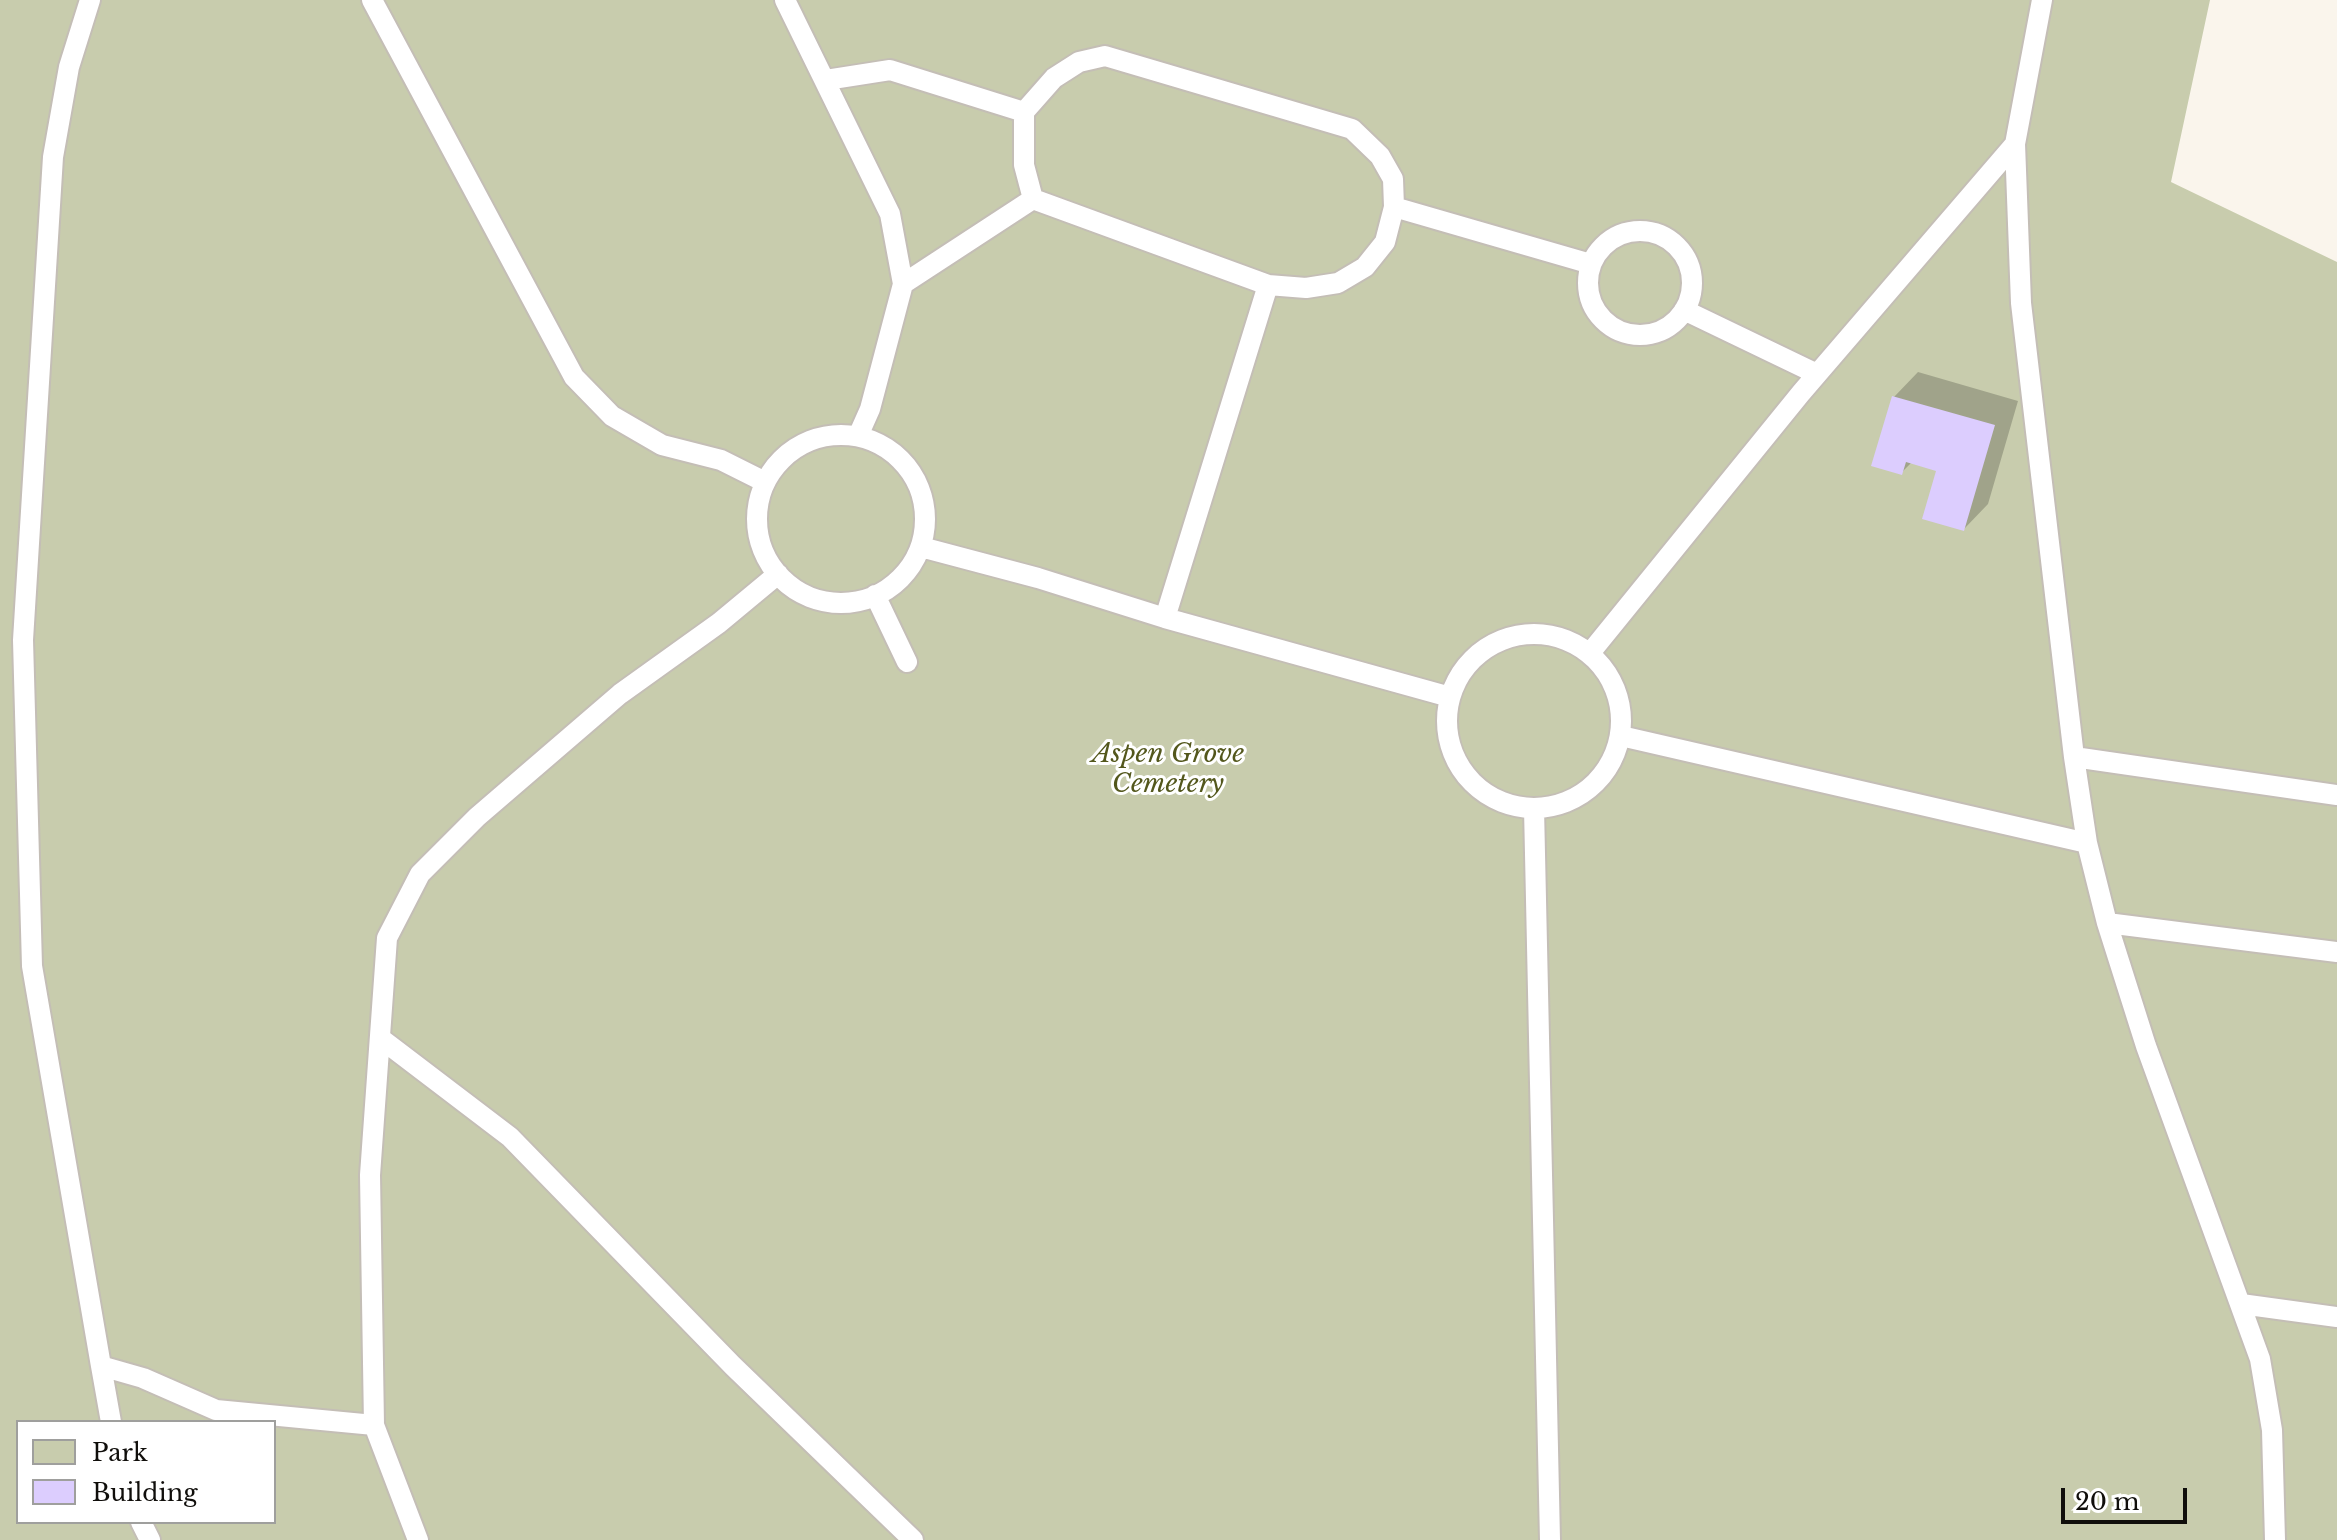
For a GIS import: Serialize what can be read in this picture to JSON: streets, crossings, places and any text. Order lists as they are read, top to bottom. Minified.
{"parks":["Aspen Grove Cemetery"],"legend":["Park","Building"],"scale_bar":"20 m"}
